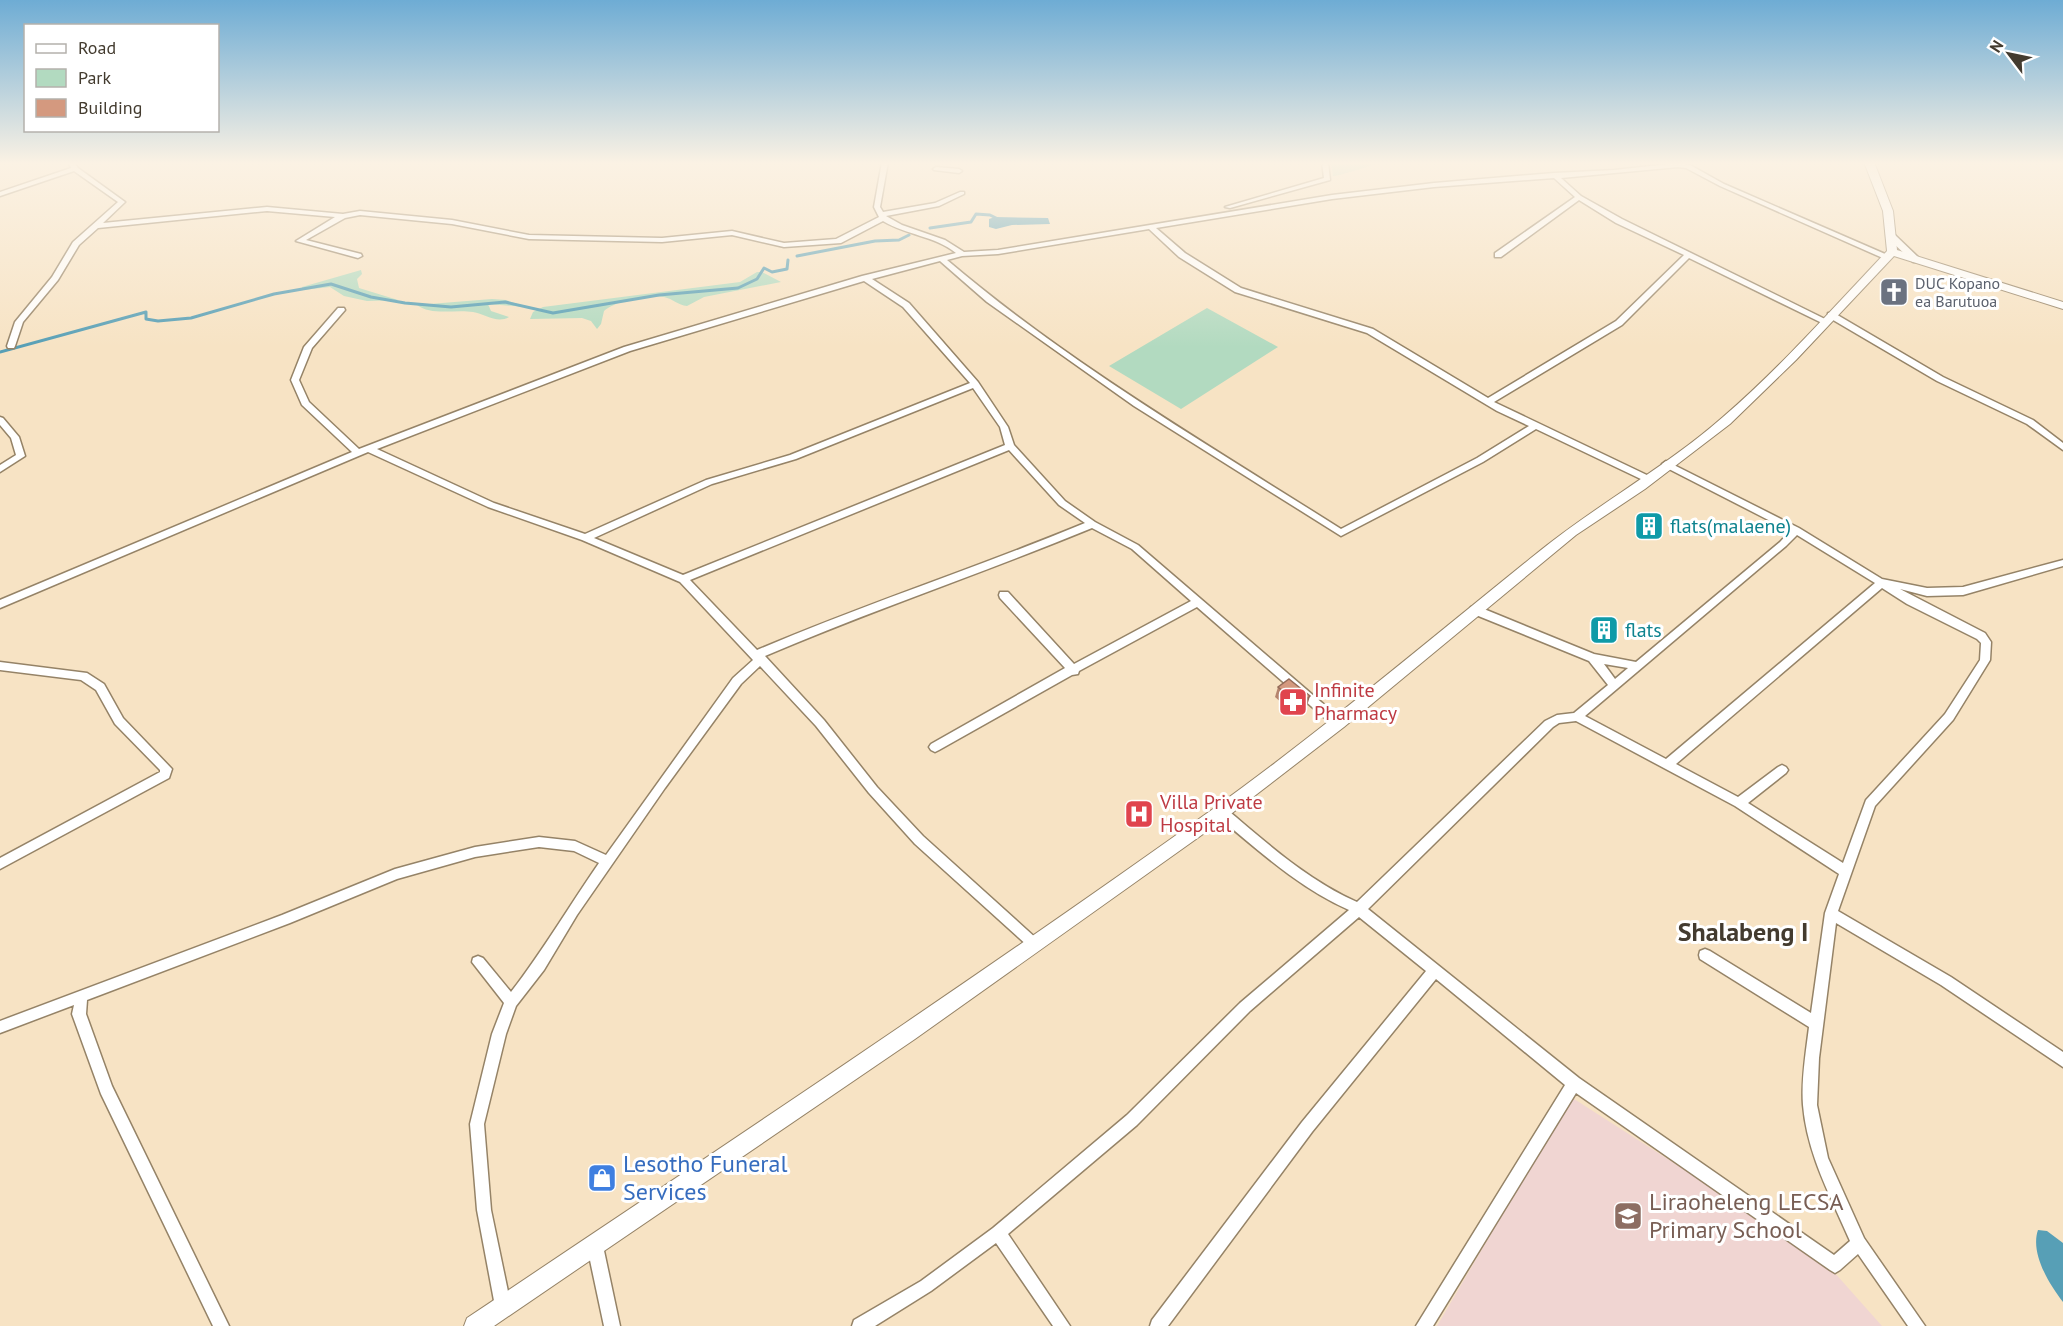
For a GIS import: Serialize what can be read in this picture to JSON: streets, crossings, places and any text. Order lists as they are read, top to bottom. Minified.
{"districts":["Shalabeng I"],"places":{"church":["DUC Kopano ea Barutuoa"],"building":["flats(malaene)","flats"],"pharmacy":["Infinite Pharmacy"],"hospital":["Villa Private Hospital"],"shop":["Lesotho Funeral Services"],"school or university":["Liraoheleng LECSA Primary School"]},"legend":["Road","Park","Building"],"north":"top left"}
